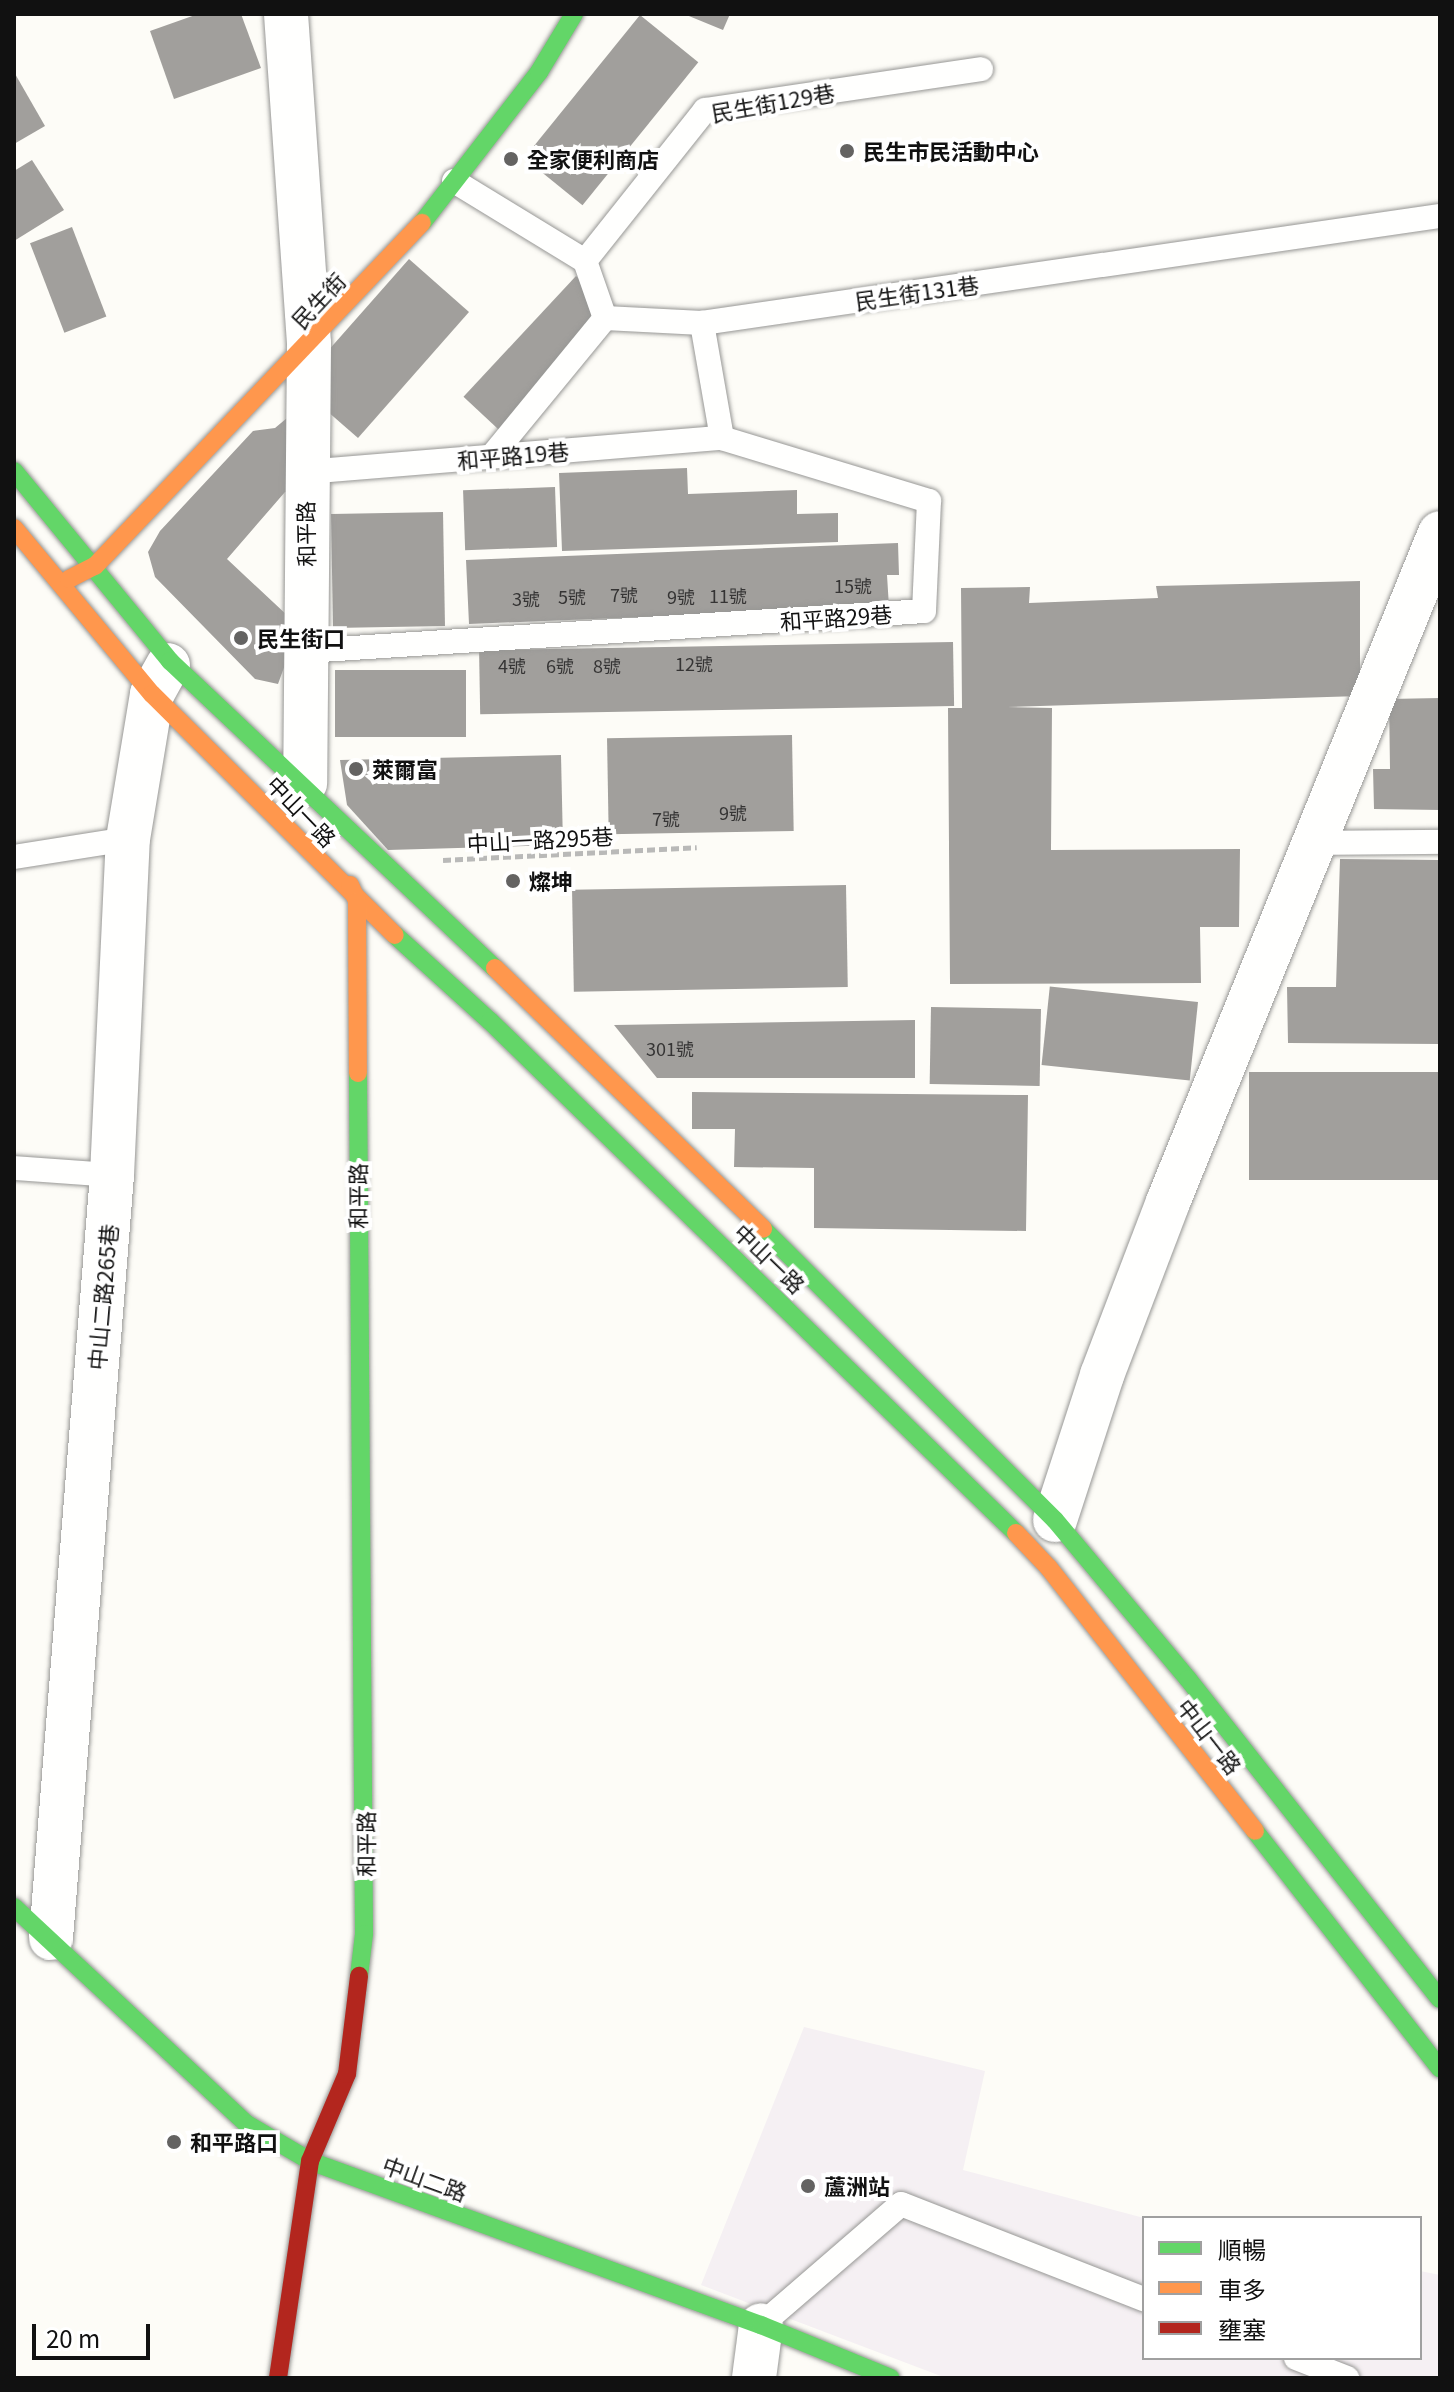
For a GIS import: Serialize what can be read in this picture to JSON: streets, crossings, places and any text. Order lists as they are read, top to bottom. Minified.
{"streets":{"street":["民生街","和平路","中山一路","中山二路265巷","中山二路"],"lane":["民生街129巷","民生街131巷","和平路19巷","和平路29巷"],"path":["中山一路295巷"]},"crossings":[["民生街","和平路"],["民生街","中山一路"],["和平路19巷","和平路"],["和平路19巷","和平路29巷"],["和平路","和平路29巷"],["和平路","中山一路"],["和平路","中山二路"],["中山一路","中山一路295巷"],["中山一路","中山二路265巷"],["中山二路265巷","中山二路"]],"places":["民生市民活動中心","全家便利商店","民生街口","萊爾富","燦坤","和平路口","蘆洲站"],"house_numbers":["15號","7號","11號","5號","9號","3號","12號","4號","6號","8號","9號","7號","301號"],"legend":["順暢","車多","壅塞"],"scale_bar":"20 m"}
